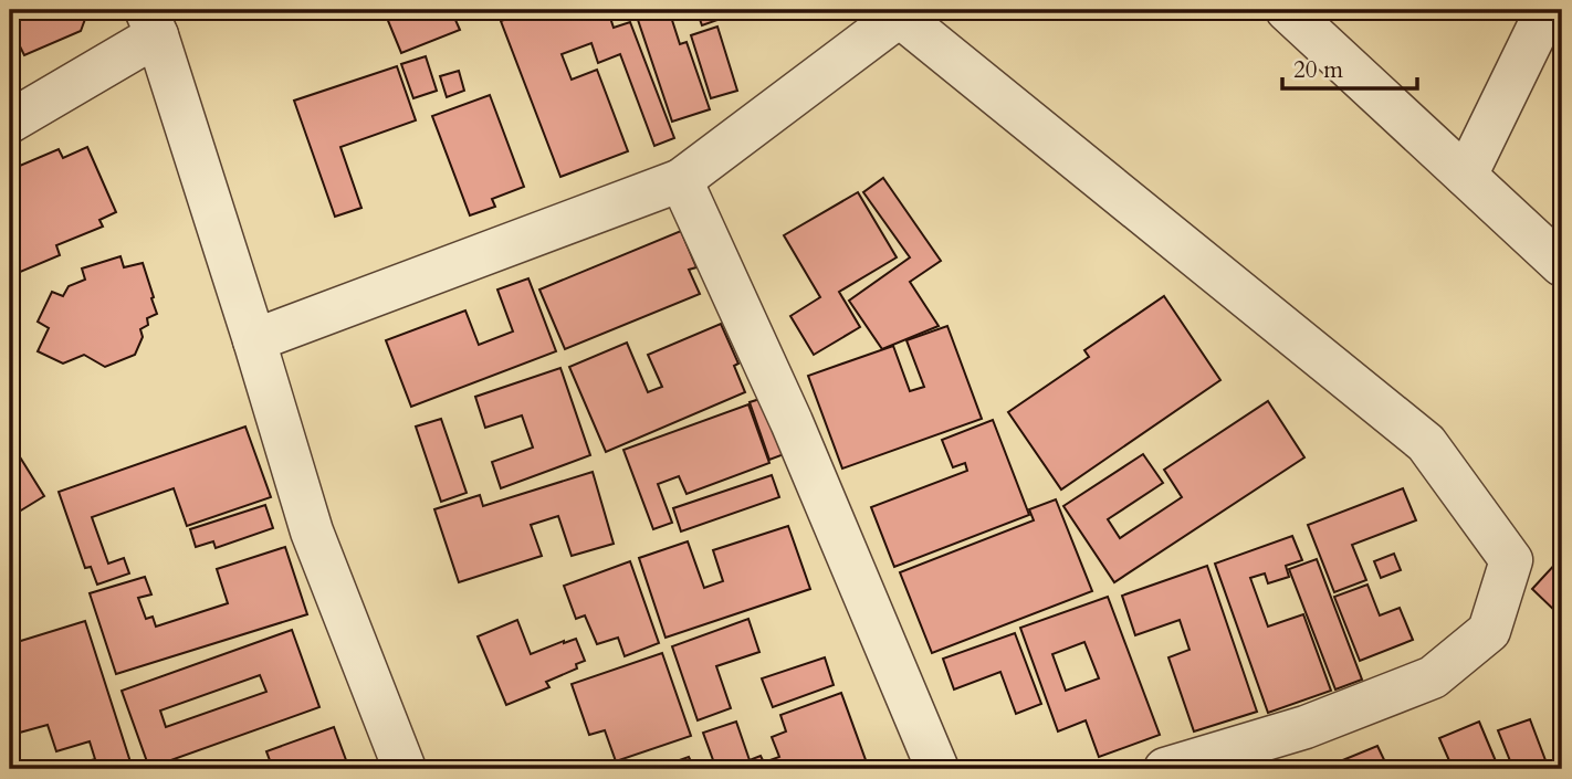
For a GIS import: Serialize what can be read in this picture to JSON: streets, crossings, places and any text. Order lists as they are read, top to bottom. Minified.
{"scale_bar":"20 m"}
